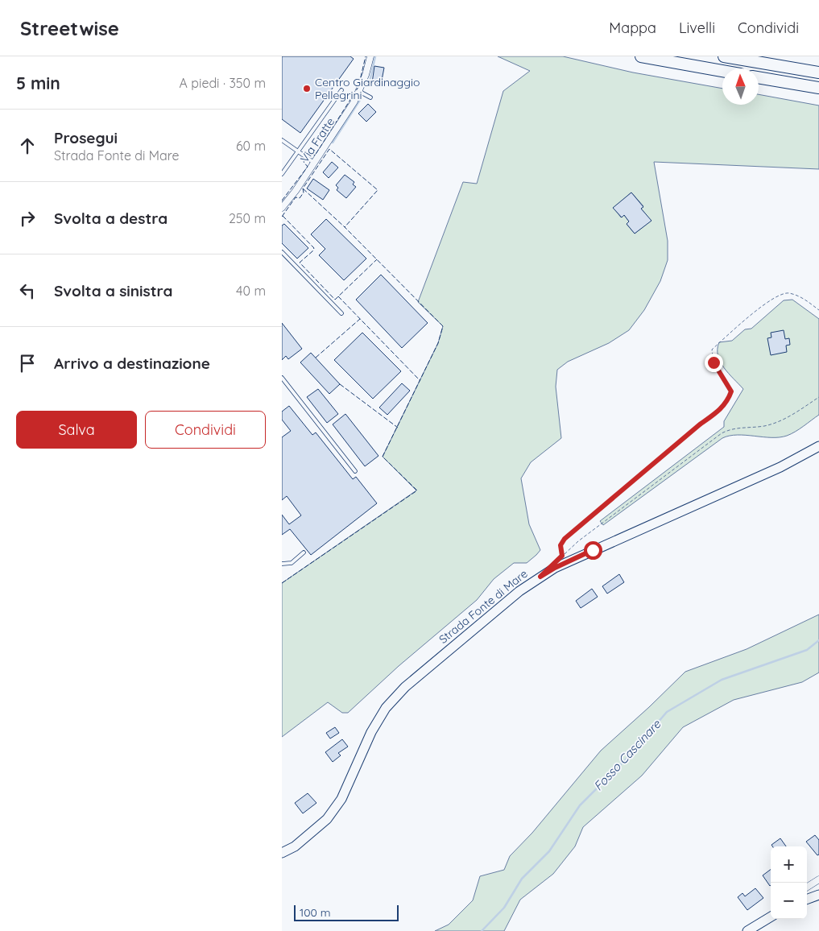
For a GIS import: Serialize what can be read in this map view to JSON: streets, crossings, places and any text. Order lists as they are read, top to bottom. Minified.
{"streets":{"street":["Via Fratte","Strada Fonte di Mare"]},"water":["Fosso Cascinare"],"places":["Centro Giardinaggio Pellegrini"],"scale_bar":"100 m","north":"top","page":{"header":"Streetwise","nav":["Mappa","Livelli","Condividi"],"heading":["5 min","A piedi · 350 m"],"list":[["Prosegui","Strada Fonte di Mare","60 m"],["Svolta a destra","250 m"],["Svolta a sinistra","40 m"],"Arrivo a destinazione"],"buttons":["Salva","Condividi"],"map_buttons":["+","−"],"scale":"100 m"}}
